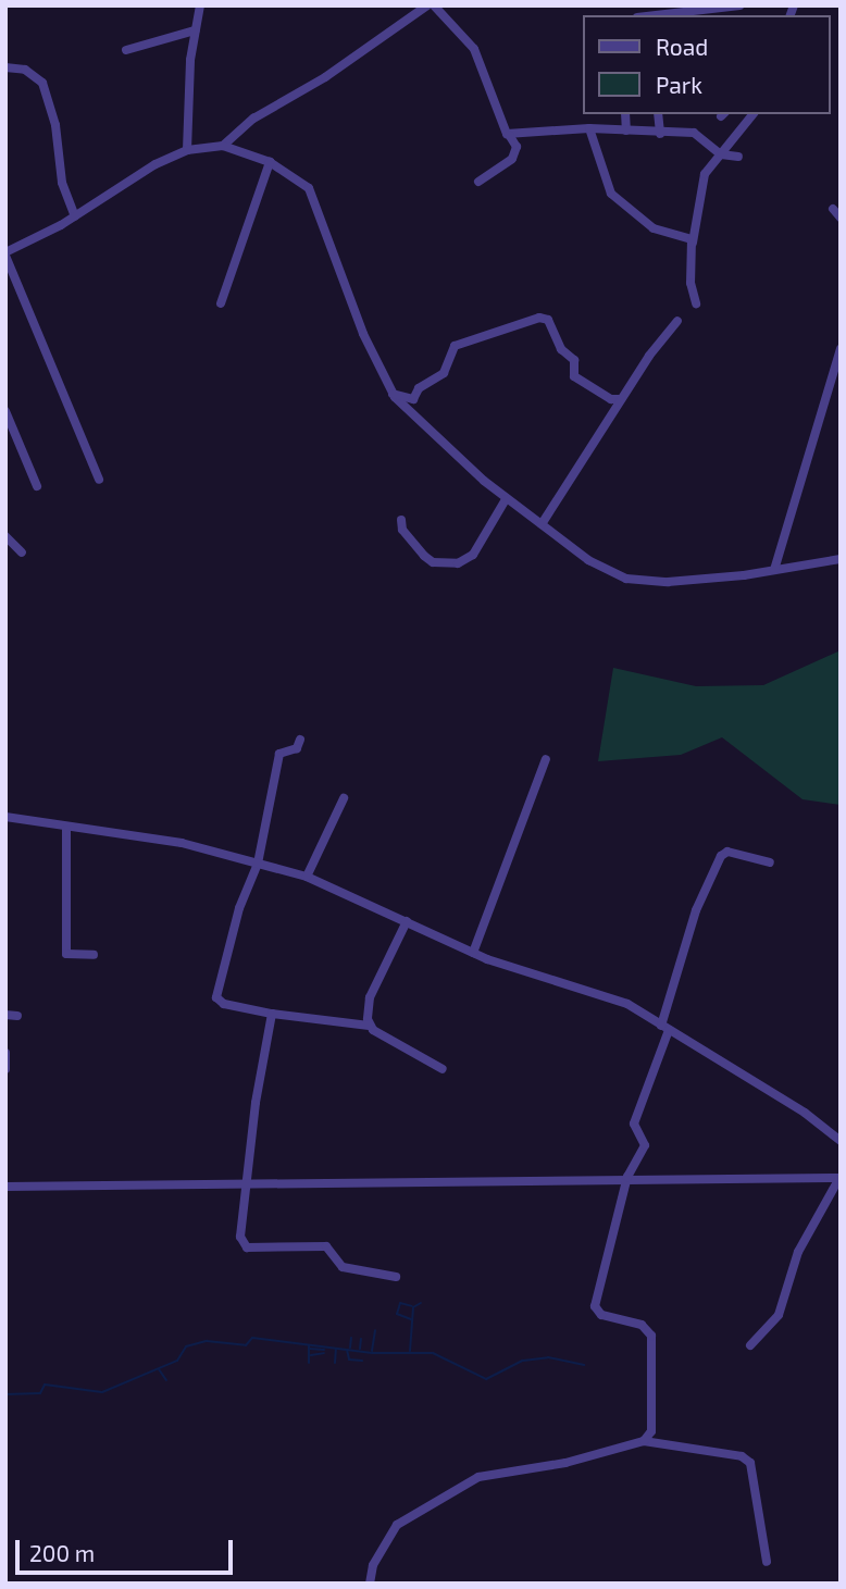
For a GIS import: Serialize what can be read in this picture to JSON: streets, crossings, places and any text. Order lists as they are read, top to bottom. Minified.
{"legend":["Road","Park"],"scale_bar":"200 m"}
